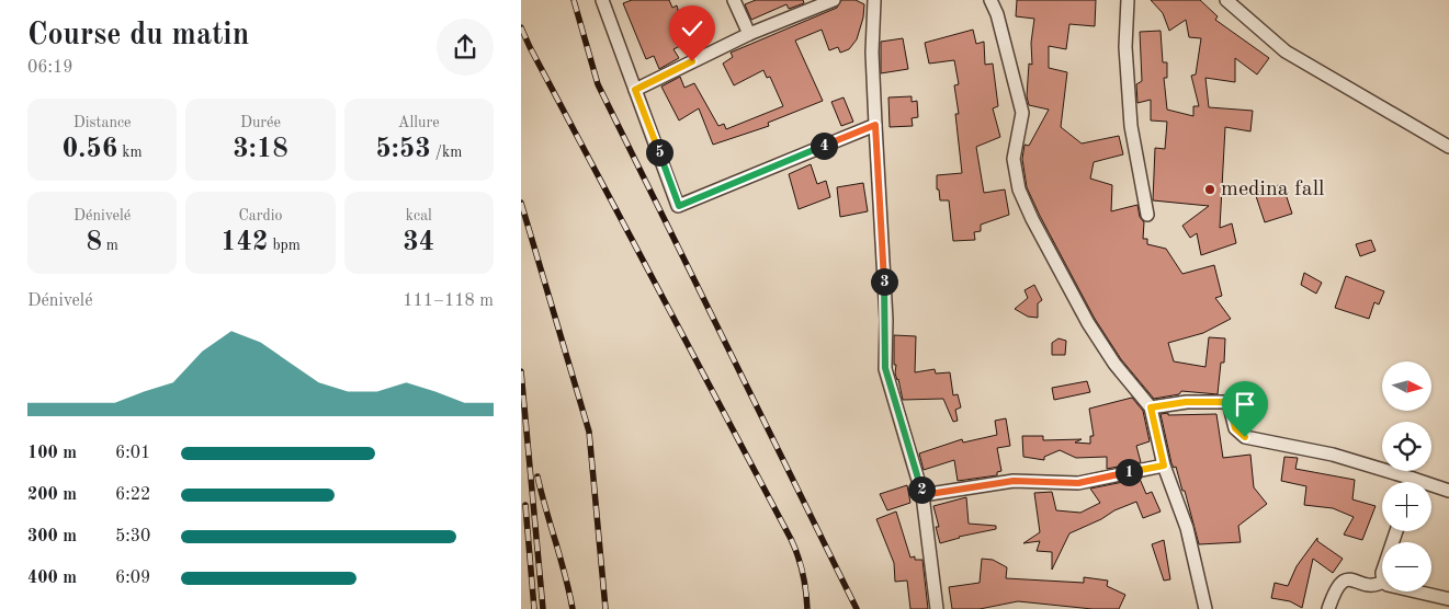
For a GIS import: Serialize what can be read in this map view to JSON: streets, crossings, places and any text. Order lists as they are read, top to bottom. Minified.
{"places":["medina fall"],"north":"right","page":{"heading":["Course du matin","06:19"],"stats":[["Distance","0.56 km"],["Durée","3:18"],["Allure","5:53 /km"],["Dénivelé","8 m"],["Cardio","142 bpm"],["kcal","34"]],"pins":["4","5","3","1","2"],"chart":["Dénivelé","111–118 m"],"map_buttons":["+","−"],"list":[{"name":"100 m","note":"6:01"},{"name":"200 m","note":"6:22"},{"name":"300 m","note":"5:30"},{"name":"400 m","note":"6:09"}]}}
